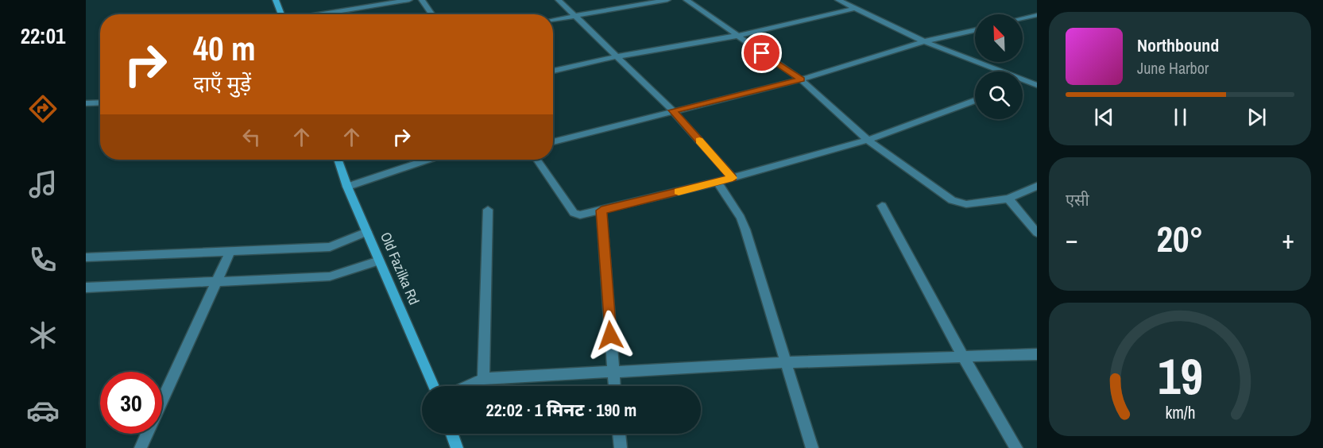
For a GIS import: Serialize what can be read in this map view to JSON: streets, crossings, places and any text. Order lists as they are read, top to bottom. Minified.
{"streets":{"main road":["Old Fazilka Rd"]},"north":"top left","page":{"tabs":"22:01","turn":["40 m","दाएँ मुड़ें"],"song":["Northbound","June Harbor"],"tile":"एसी","heat":["−","20°","+"],"limit":"30","trip":"22:02 · 1 मिनट · 190 m","gauge":["19","km/h"]}}
